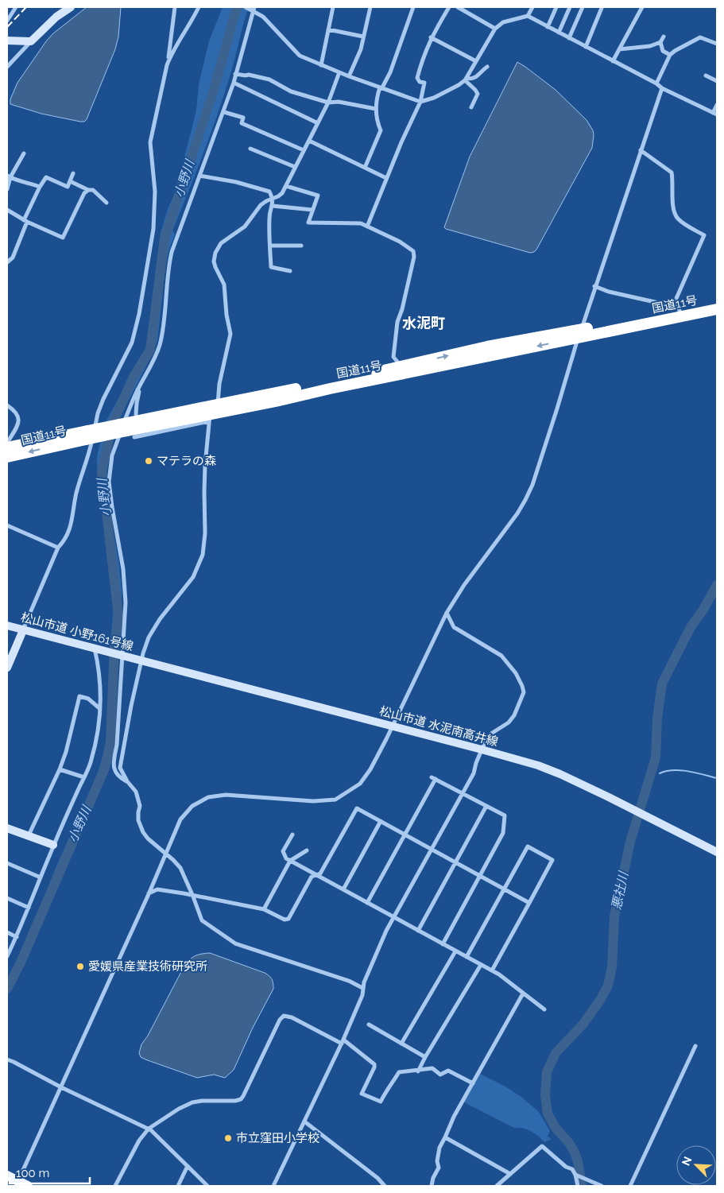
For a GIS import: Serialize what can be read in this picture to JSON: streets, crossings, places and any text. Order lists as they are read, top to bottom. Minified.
{"streets":{"highway":["国道11号"],"street":["松山市道 小野161号線","松山市道 水泥南高井線"]},"crossings":[["松山市道 小野161号線","松山市道 水泥南高井線"]],"districts":["水泥町"],"water":["小野川","悪社川"],"places":["マテラの森","愛媛県産業技術研究所","市立窪田小学校"],"scale_bar":"100 m","north":"top left"}
